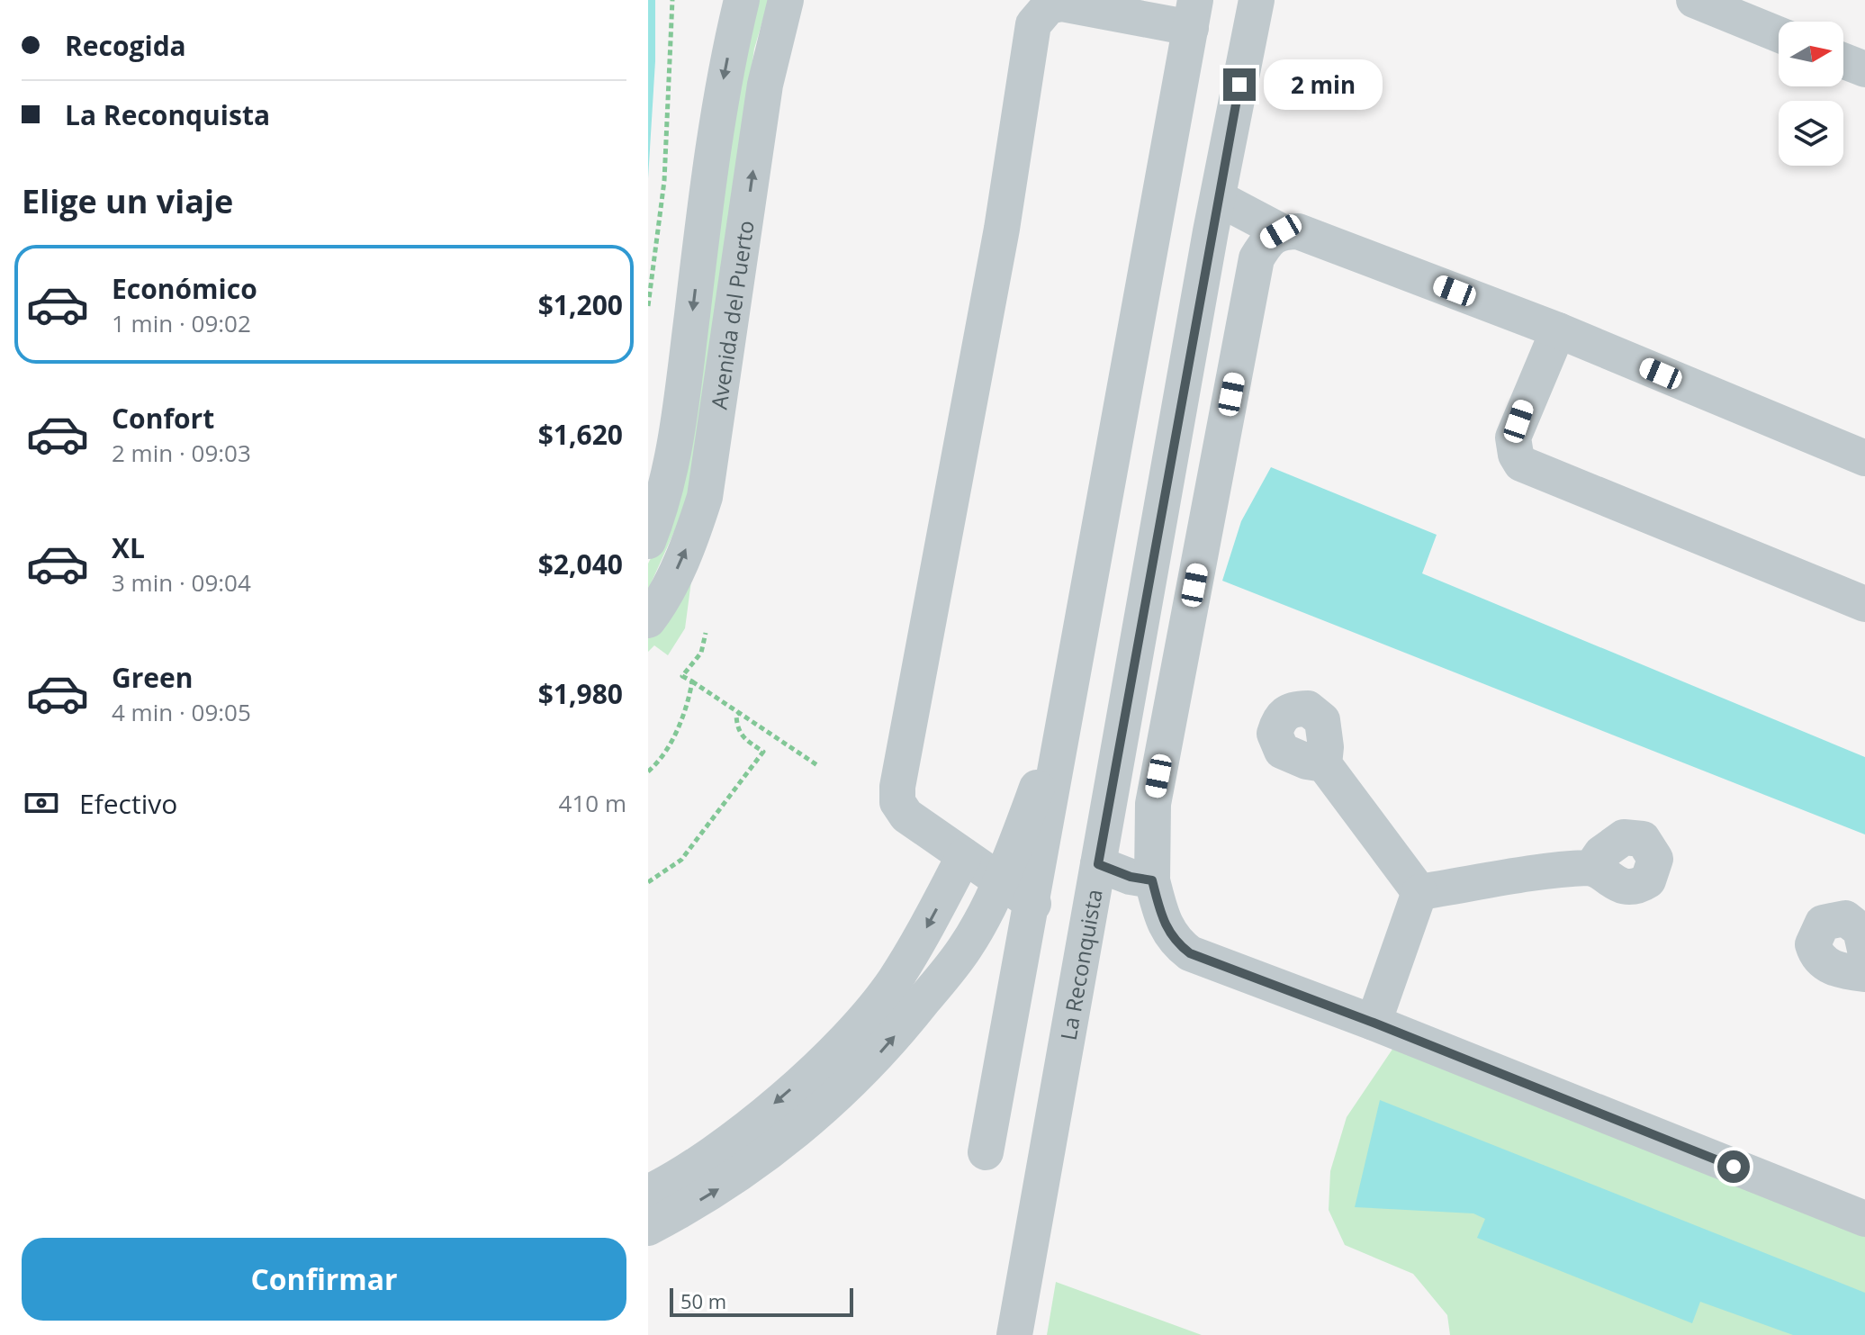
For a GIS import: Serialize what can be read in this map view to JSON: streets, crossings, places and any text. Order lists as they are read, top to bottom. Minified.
{"streets":{"street":["Avenida del Puerto","La Reconquista"]},"scale_bar":"50 m","north":"right","page":{"banner":["Recogida","La Reconquista"],"bubble":"2 min","heading":"Elige un viaje","list":[{"name":"Económico","note":"1 min · 09:02","value":"$1,200"},{"name":"Confort","note":"2 min · 09:03","value":"$1,620"},{"name":"XL","note":"3 min · 09:04","value":"$2,040"},{"name":"Green","note":"4 min · 09:05","value":"$1,980"}],"pay":["Efectivo","410 m"],"buttons":"Confirmar","scale":"50 m"}}
